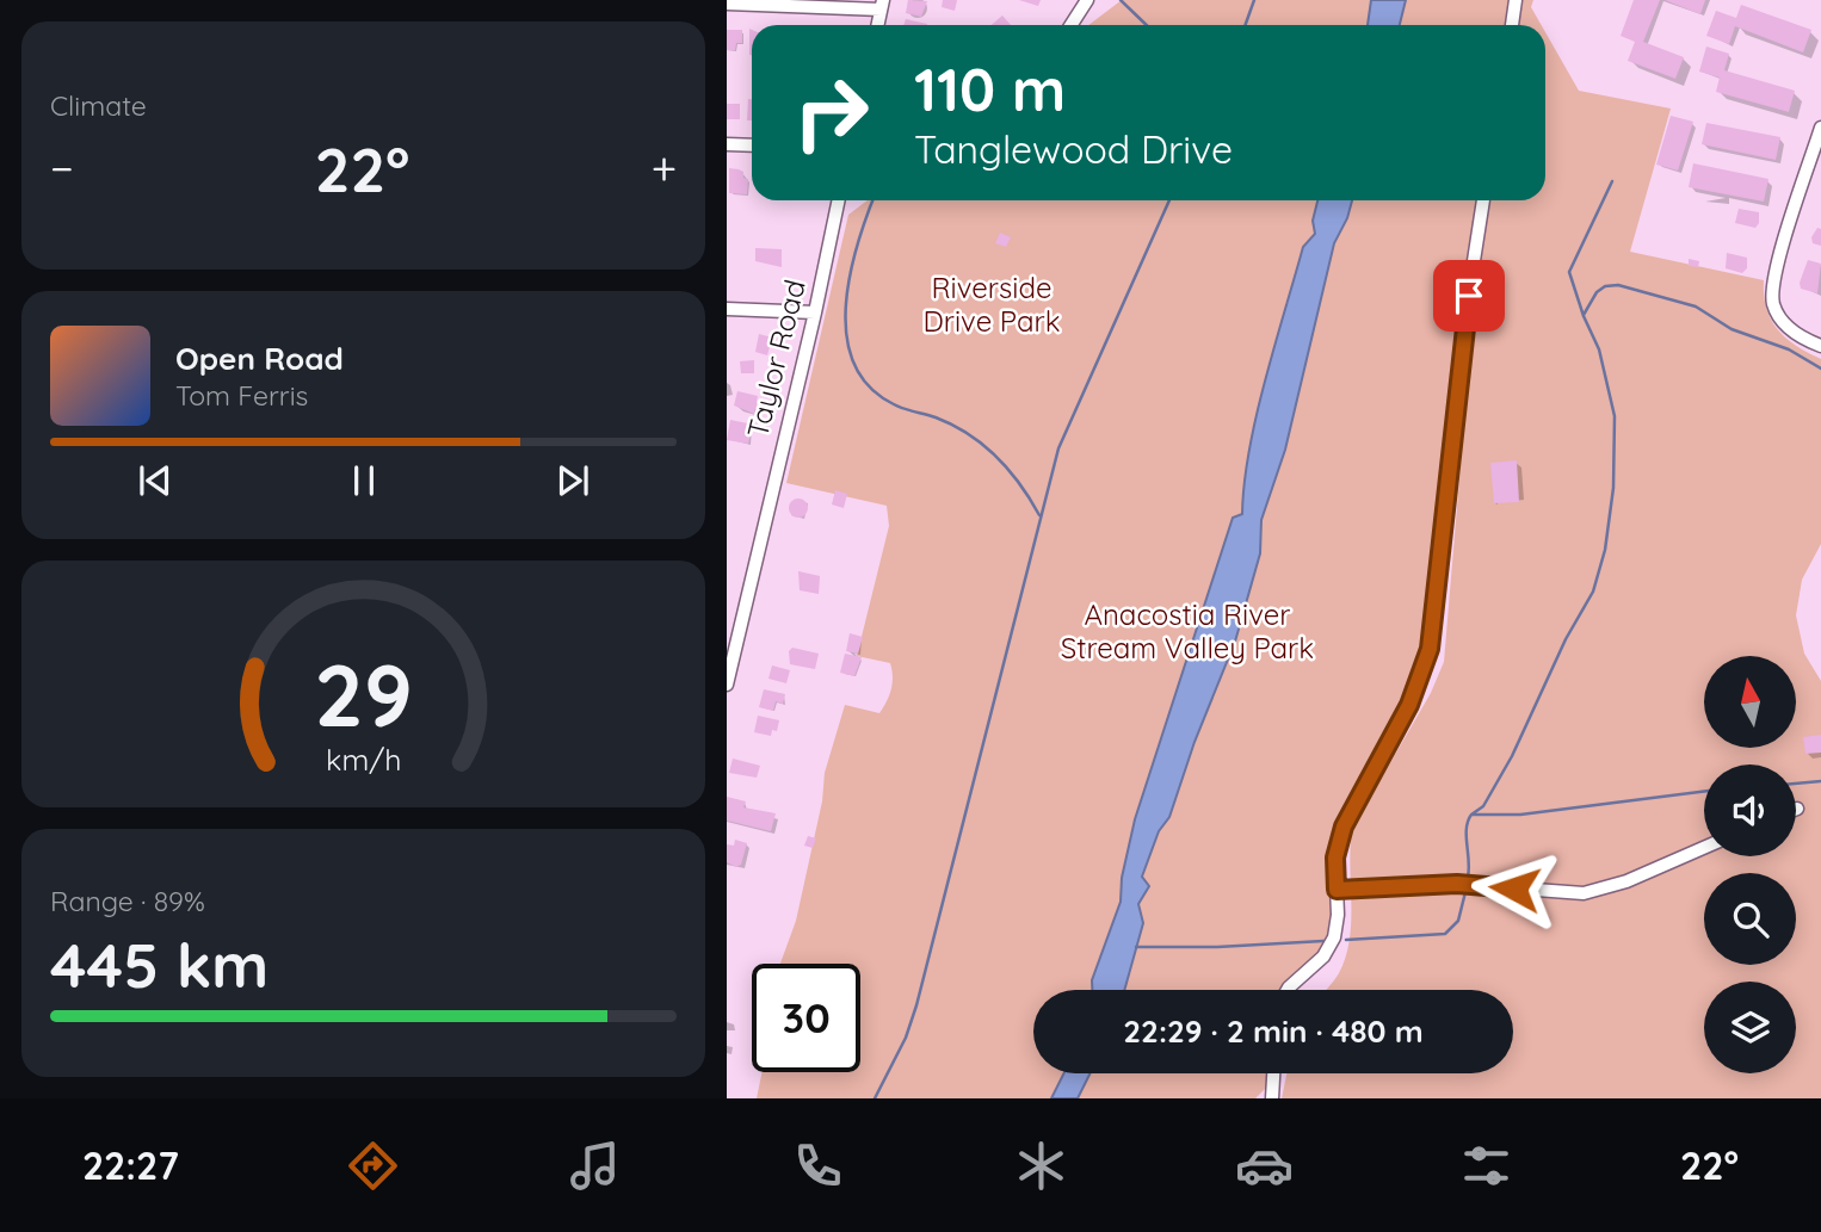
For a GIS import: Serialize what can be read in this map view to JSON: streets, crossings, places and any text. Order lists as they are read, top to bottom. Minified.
{"streets":{"street":["Taylor Road"]},"parks":["Riverside Drive Park","Anacostia River Stream Valley Park"],"north":"top","page":{"tile":["Climate",["Range · 89%","445 km"]],"turn":["110 m","Tanglewood Drive"],"heat":["−","22°","+"],"song":["Open Road","Tom Ferris"],"limit":"30","trip":"22:29 · 2 min · 480 m","tabs":["22:27","22°"],"gauge":["29","km/h"]}}
